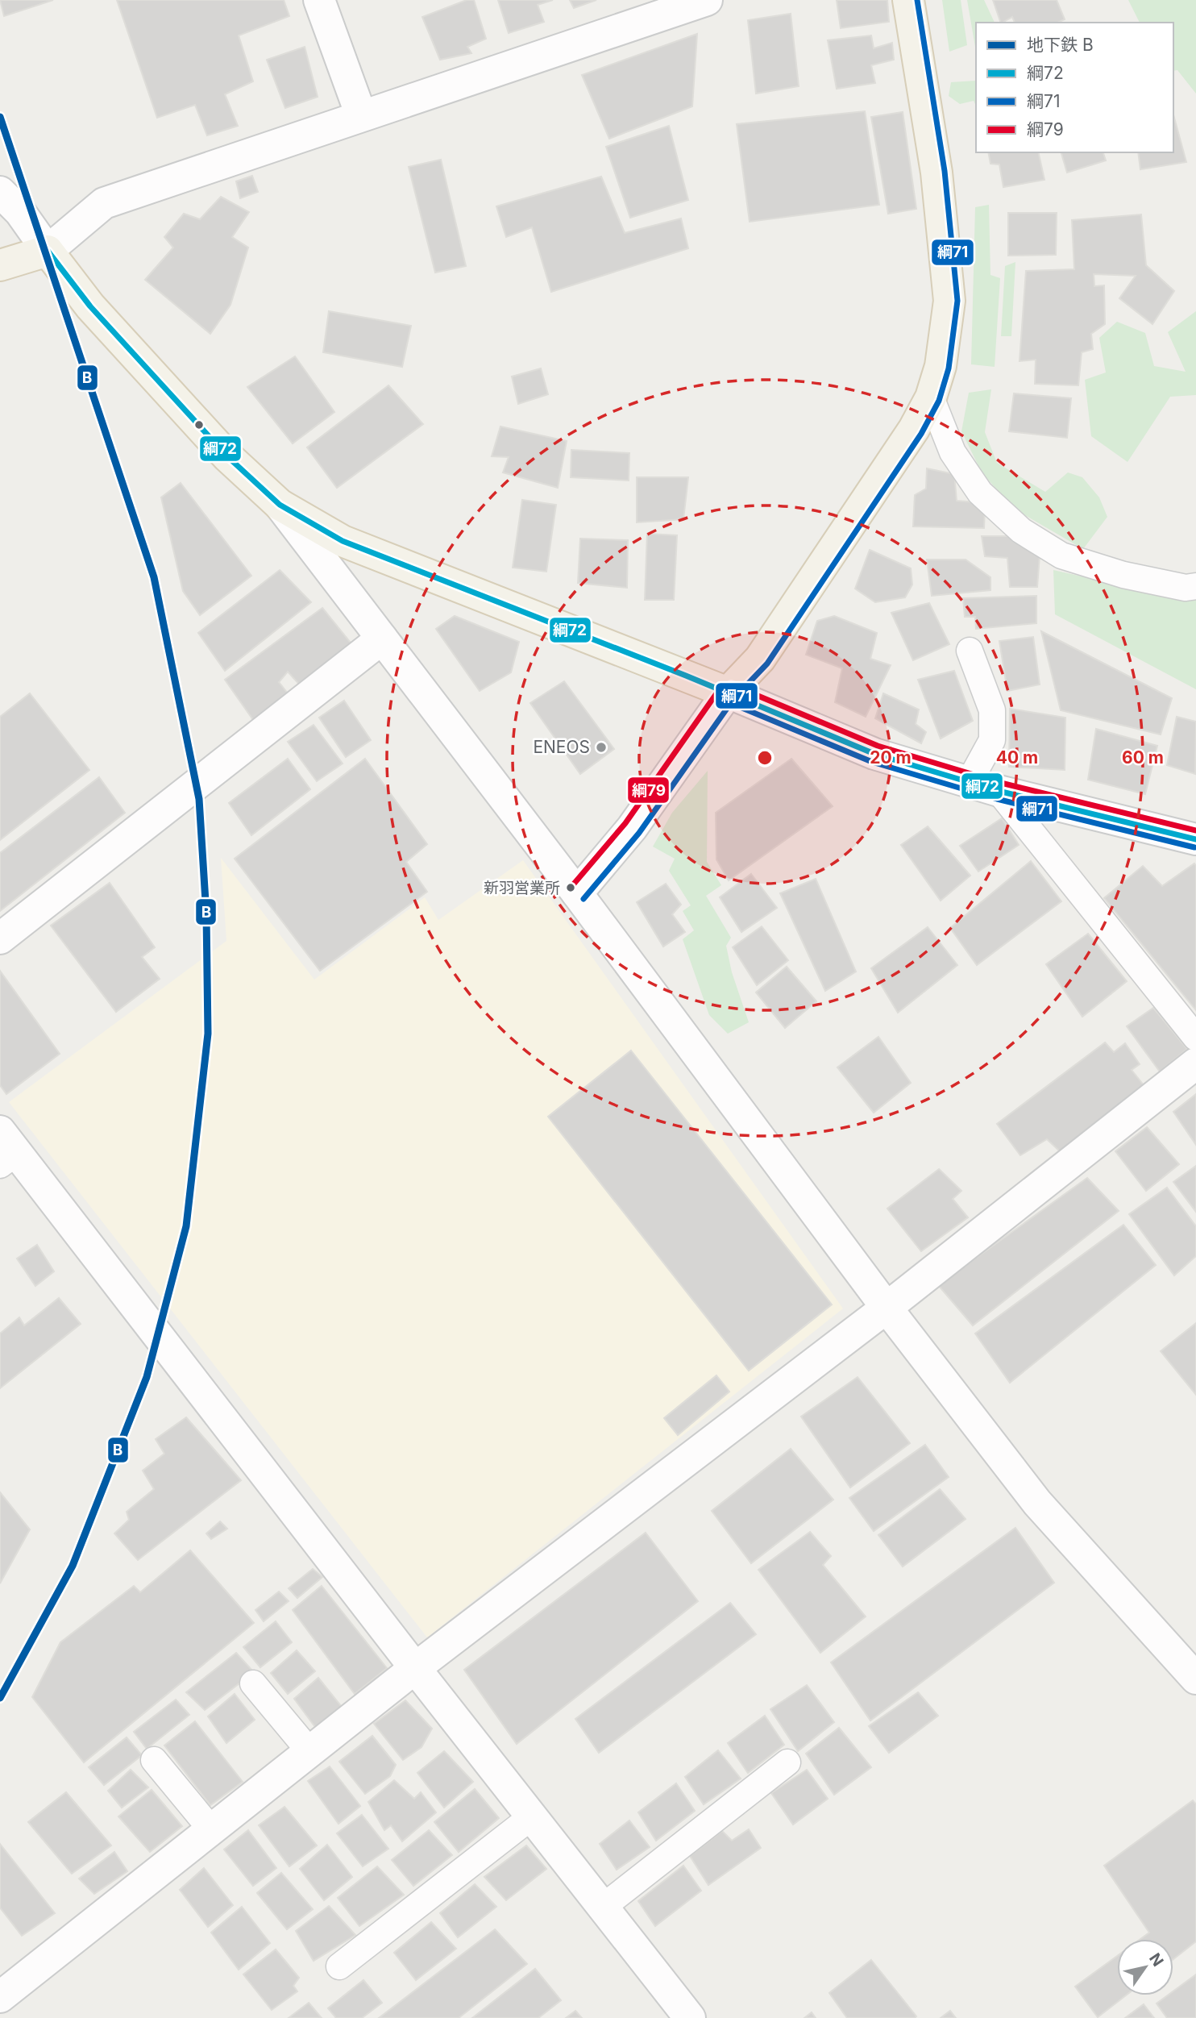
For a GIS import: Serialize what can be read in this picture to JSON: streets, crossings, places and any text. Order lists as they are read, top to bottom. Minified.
{"places":["ENEOS","新羽営業所"],"lines":["transit line 綱71","metro line B","transit line 綱72","transit line 綱79"],"legend":["地下鉄 B","綱72","綱71","綱79"],"north":"top right","rings":["20 m","40 m","60 m"]}
